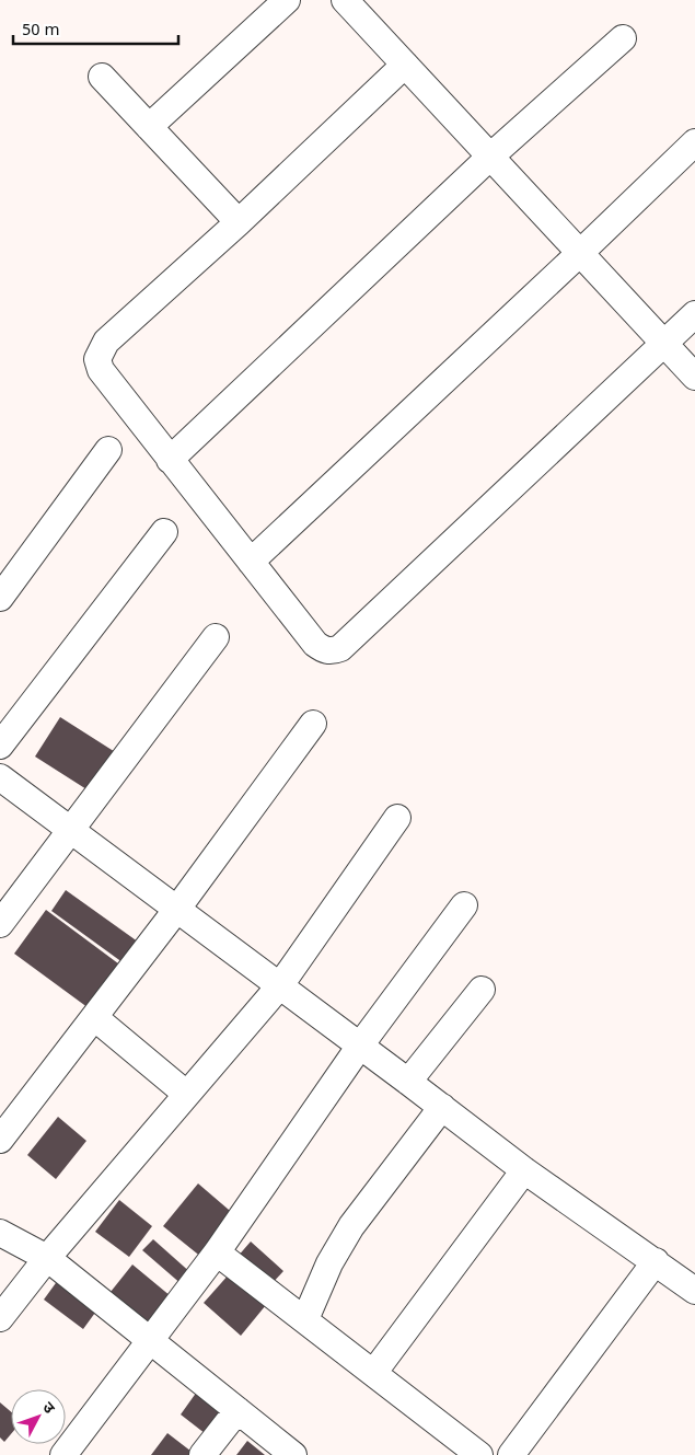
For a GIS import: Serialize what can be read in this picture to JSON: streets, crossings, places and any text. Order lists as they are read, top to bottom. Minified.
{"scale_bar":"50 m","north":"top right"}
